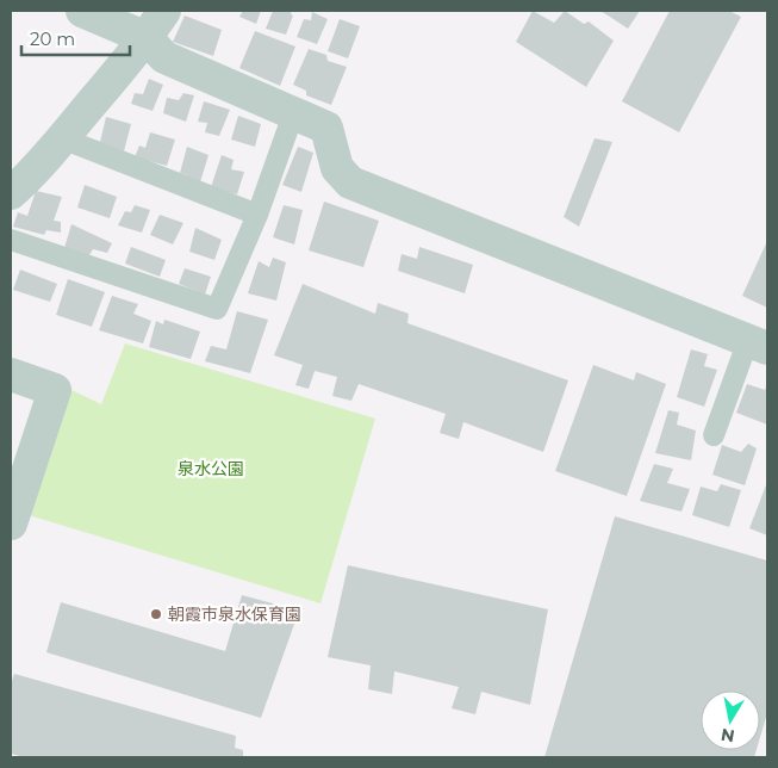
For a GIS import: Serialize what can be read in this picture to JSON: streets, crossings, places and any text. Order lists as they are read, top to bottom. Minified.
{"parks":["泉水公園"],"places":["朝霞市泉水保育園"],"scale_bar":"20 m","north":"bottom"}
